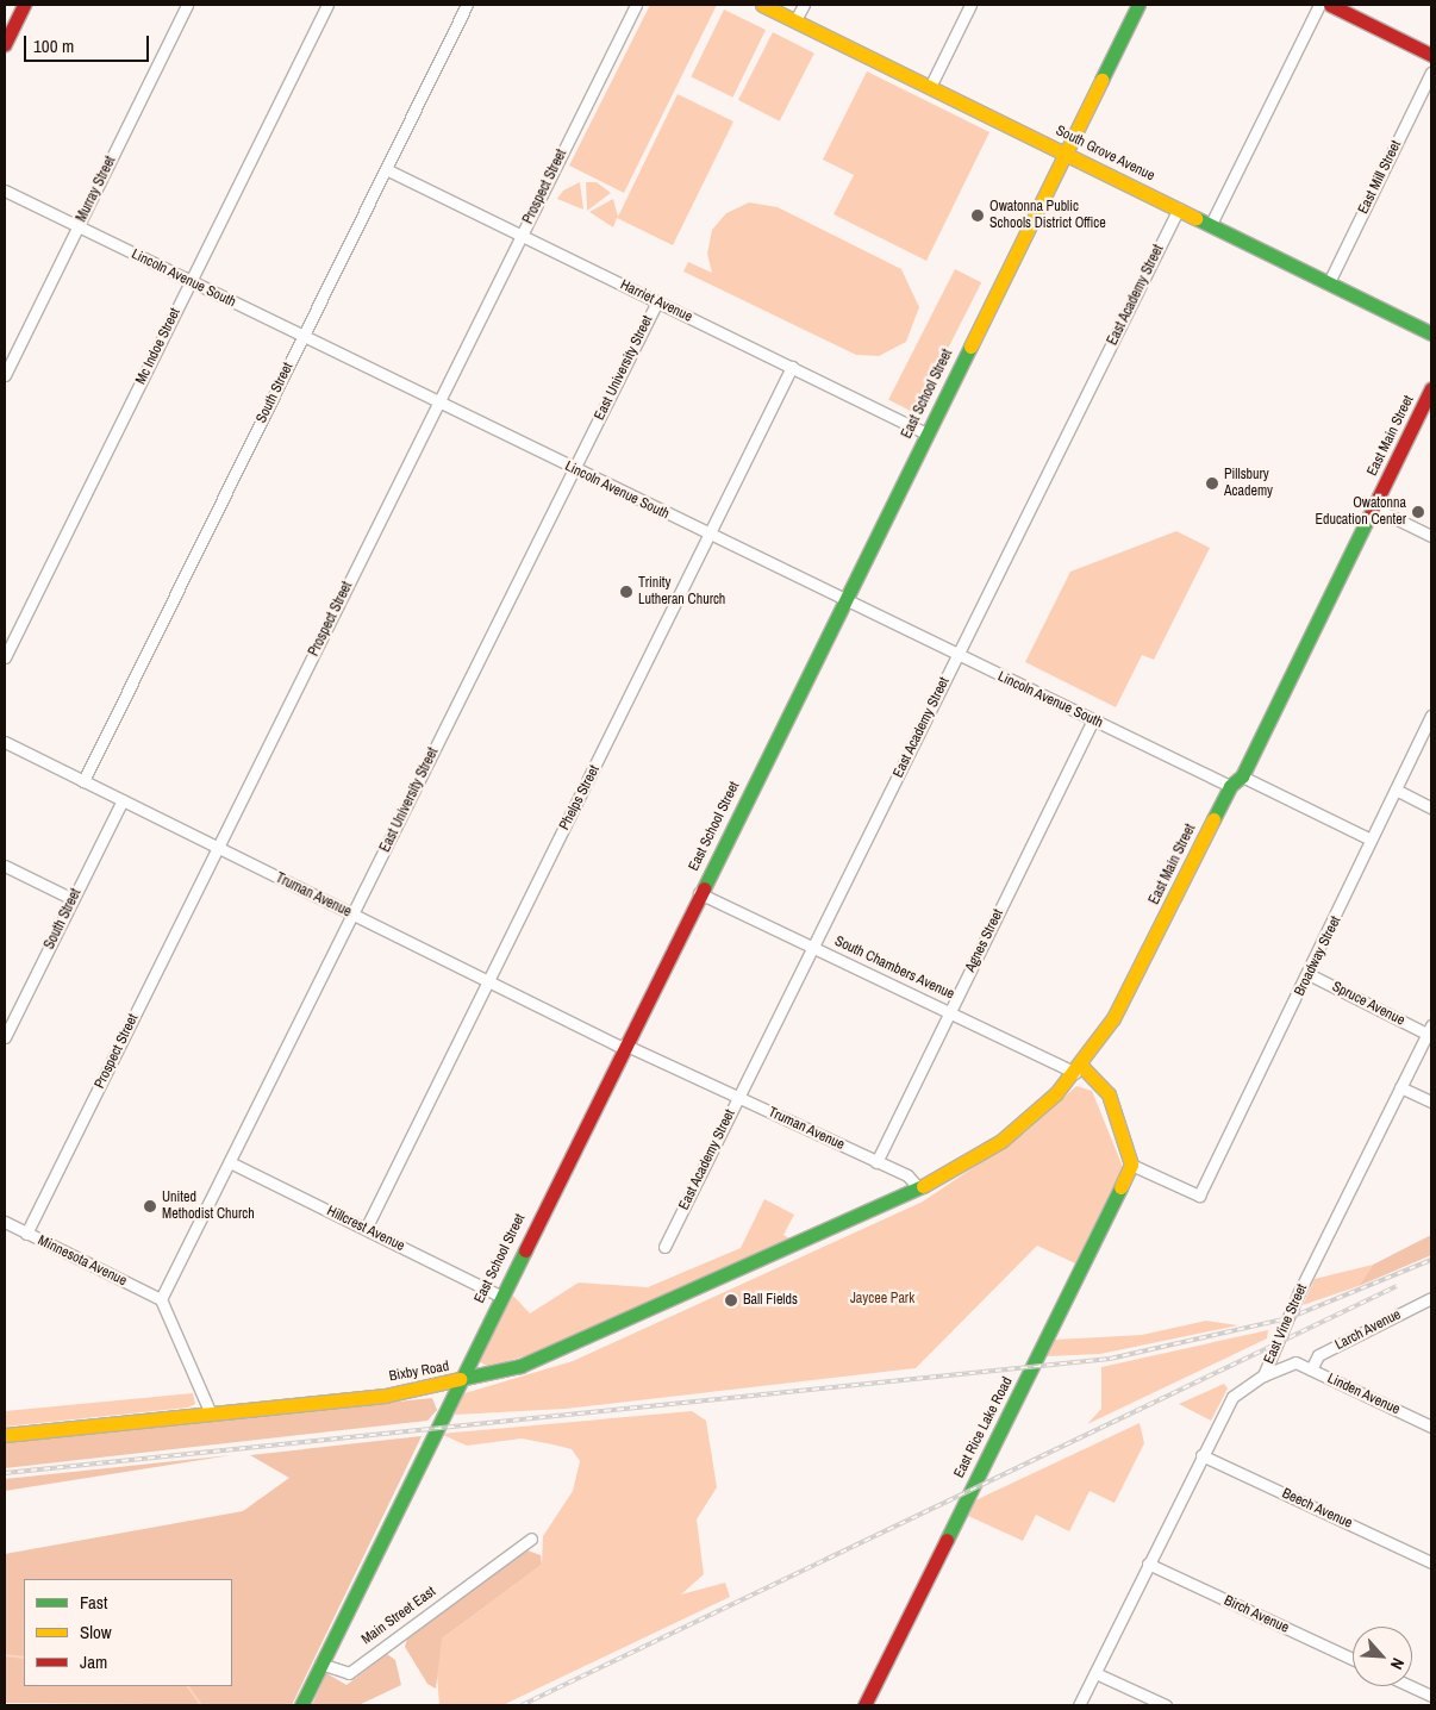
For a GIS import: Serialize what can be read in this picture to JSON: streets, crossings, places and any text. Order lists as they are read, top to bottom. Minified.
{"streets":{"street":["South Grove Avenue","East Mill Street","Prospect Street","Murray Street","Lincoln Avenue South","East Academy Street","Harriet Avenue","Mc Indoe Street","East University Street","South Street","East School Street","East Main Street","Phelps Street","Truman Avenue","Agnes Street","Broadway Street","South Chambers Avenue","Spruce Avenue","Hillcrest Avenue","Minnesota Avenue","East Vine Street","Larch Avenue","Bixby Road","Linden Avenue","East Rice Lake Road","Beech Avenue","Birch Avenue","Main Street East"]},"crossings":[["South Grove Avenue","East Mill Street"],["South Grove Avenue","East Academy Street"],["South Grove Avenue","East School Street"],["Prospect Street","Lincoln Avenue South"],["Prospect Street","Harriet Avenue"],["Prospect Street","Truman Avenue"],["Prospect Street","Minnesota Avenue"],["Murray Street","Lincoln Avenue South"],["Lincoln Avenue South","East Academy Street"],["Lincoln Avenue South","Mc Indoe Street"],["Lincoln Avenue South","East University Street"],["Lincoln Avenue South","South Street"],["Lincoln Avenue South","East School Street"],["Lincoln Avenue South","East Main Street"],["Lincoln Avenue South","Phelps Street"],["Lincoln Avenue South","Agnes Street"],["East Academy Street","Truman Avenue"],["East Academy Street","South Chambers Avenue"],["Harriet Avenue","East University Street"],["Harriet Avenue","South Street"],["Harriet Avenue","East School Street"],["Harriet Avenue","Phelps Street"],["East University Street","Truman Avenue"],["East University Street","Hillcrest Avenue"],["East University Street","Minnesota Avenue"],["South Street","Truman Avenue"],["East School Street","Truman Avenue"],["East School Street","South Chambers Avenue"],["East School Street","Hillcrest Avenue"],["East School Street","Bixby Road"],["East School Street","Main Street East"],["East Main Street","Truman Avenue"],["East Main Street","South Chambers Avenue"],["East Main Street","Bixby Road"],["Phelps Street","Truman Avenue"],["Phelps Street","Hillcrest Avenue"],["Truman Avenue","Agnes Street"],["Agnes Street","South Chambers Avenue"],["Broadway Street","South Chambers Avenue"],["Broadway Street","Spruce Avenue"],["Broadway Street","East Rice Lake Road"],["South Chambers Avenue","East Rice Lake Road"],["Spruce Avenue","East Vine Street"],["East Vine Street","Linden Avenue"],["East Vine Street","Beech Avenue"],["East Vine Street","Birch Avenue"],["Larch Avenue","Linden Avenue"]],"parks":["Jaycee Park"],"places":["Owatonna Public Schools District Office","Pillsbury Academy","Owatonna Education Center","Trinity Lutheran Church","United Methodist Church","Ball Fields"],"legend":["Fast","Slow","Jam"],"scale_bar":"100 m","north":"bottom right"}
